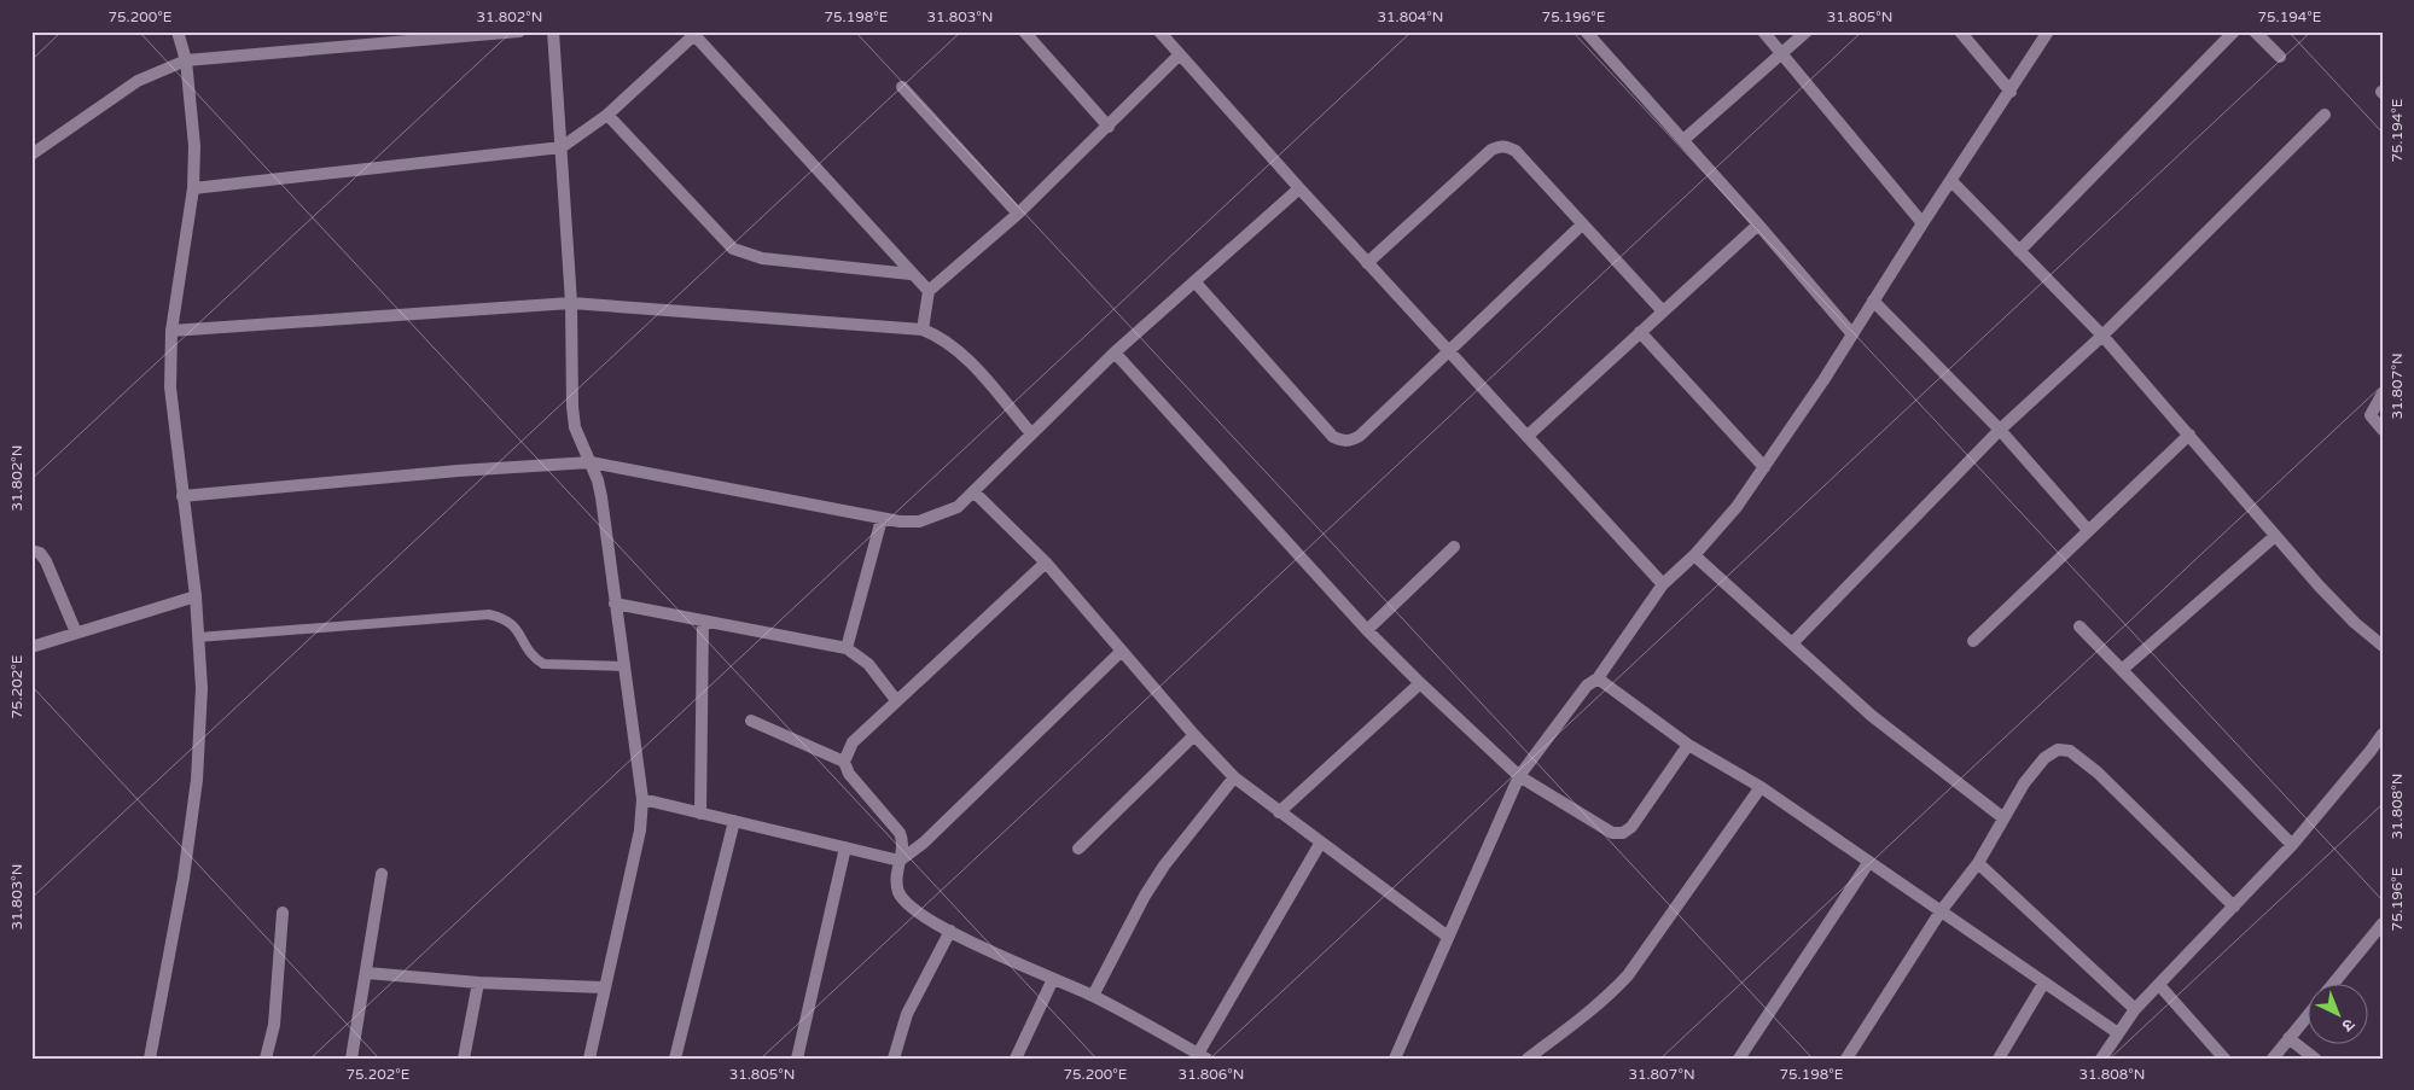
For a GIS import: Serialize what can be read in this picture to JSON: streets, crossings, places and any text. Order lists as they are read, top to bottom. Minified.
{"north":"bottom right","coordinates":["75.200°E","31.802°N","75.198°E","31.803°N","31.804°N","75.196°E","31.805°N","75.194°E","31.807°N","75.202°E","31.808°N","31.806°N"]}
